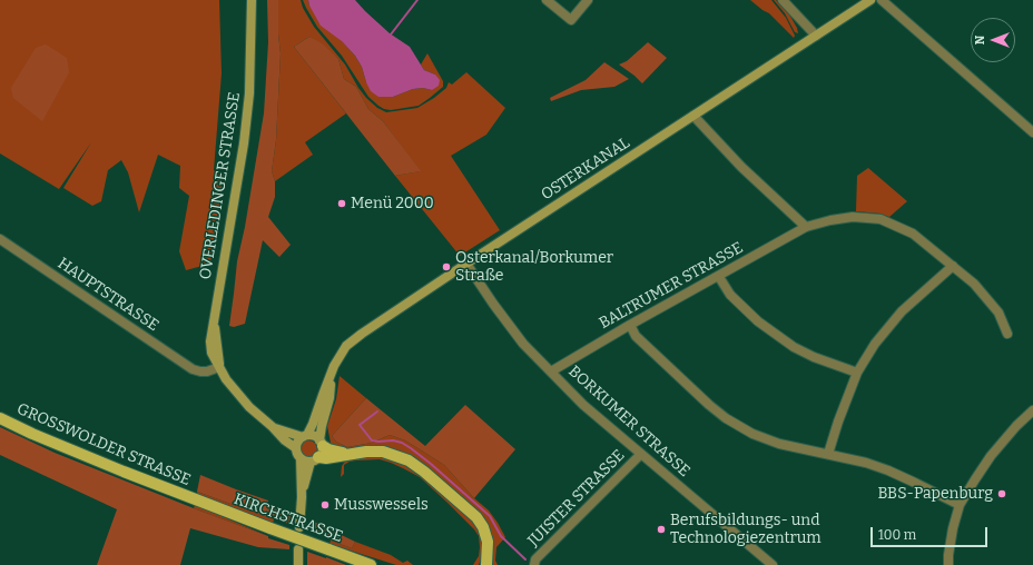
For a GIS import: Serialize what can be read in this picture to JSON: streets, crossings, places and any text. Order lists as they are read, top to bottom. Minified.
{"streets":{"main road":["OSTERKANAL","OVERLEDINGER STRASSE","GROSSWOLDER STRASSE","KIRCHSTRASSE"],"street":["BALTRUMER STRASSE","HAUPTSTRASSE","BORKUMER STRASSE","JUISTER STRASSE"]},"crossings":[["OSTERKANAL","BORKUMER STRASSE"],["OVERLEDINGER STRASSE","HAUPTSTRASSE"],["BALTRUMER STRASSE","BORKUMER STRASSE"],["BORKUMER STRASSE","JUISTER STRASSE"],["GROSSWOLDER STRASSE","KIRCHSTRASSE"]],"places":["Menü 2000","Osterkanal/Borkumer Straße","BBS-Papenburg","Musswessels","Berufsbildungs- und Technologiezentrum"],"scale_bar":"100 m","north":"left"}
